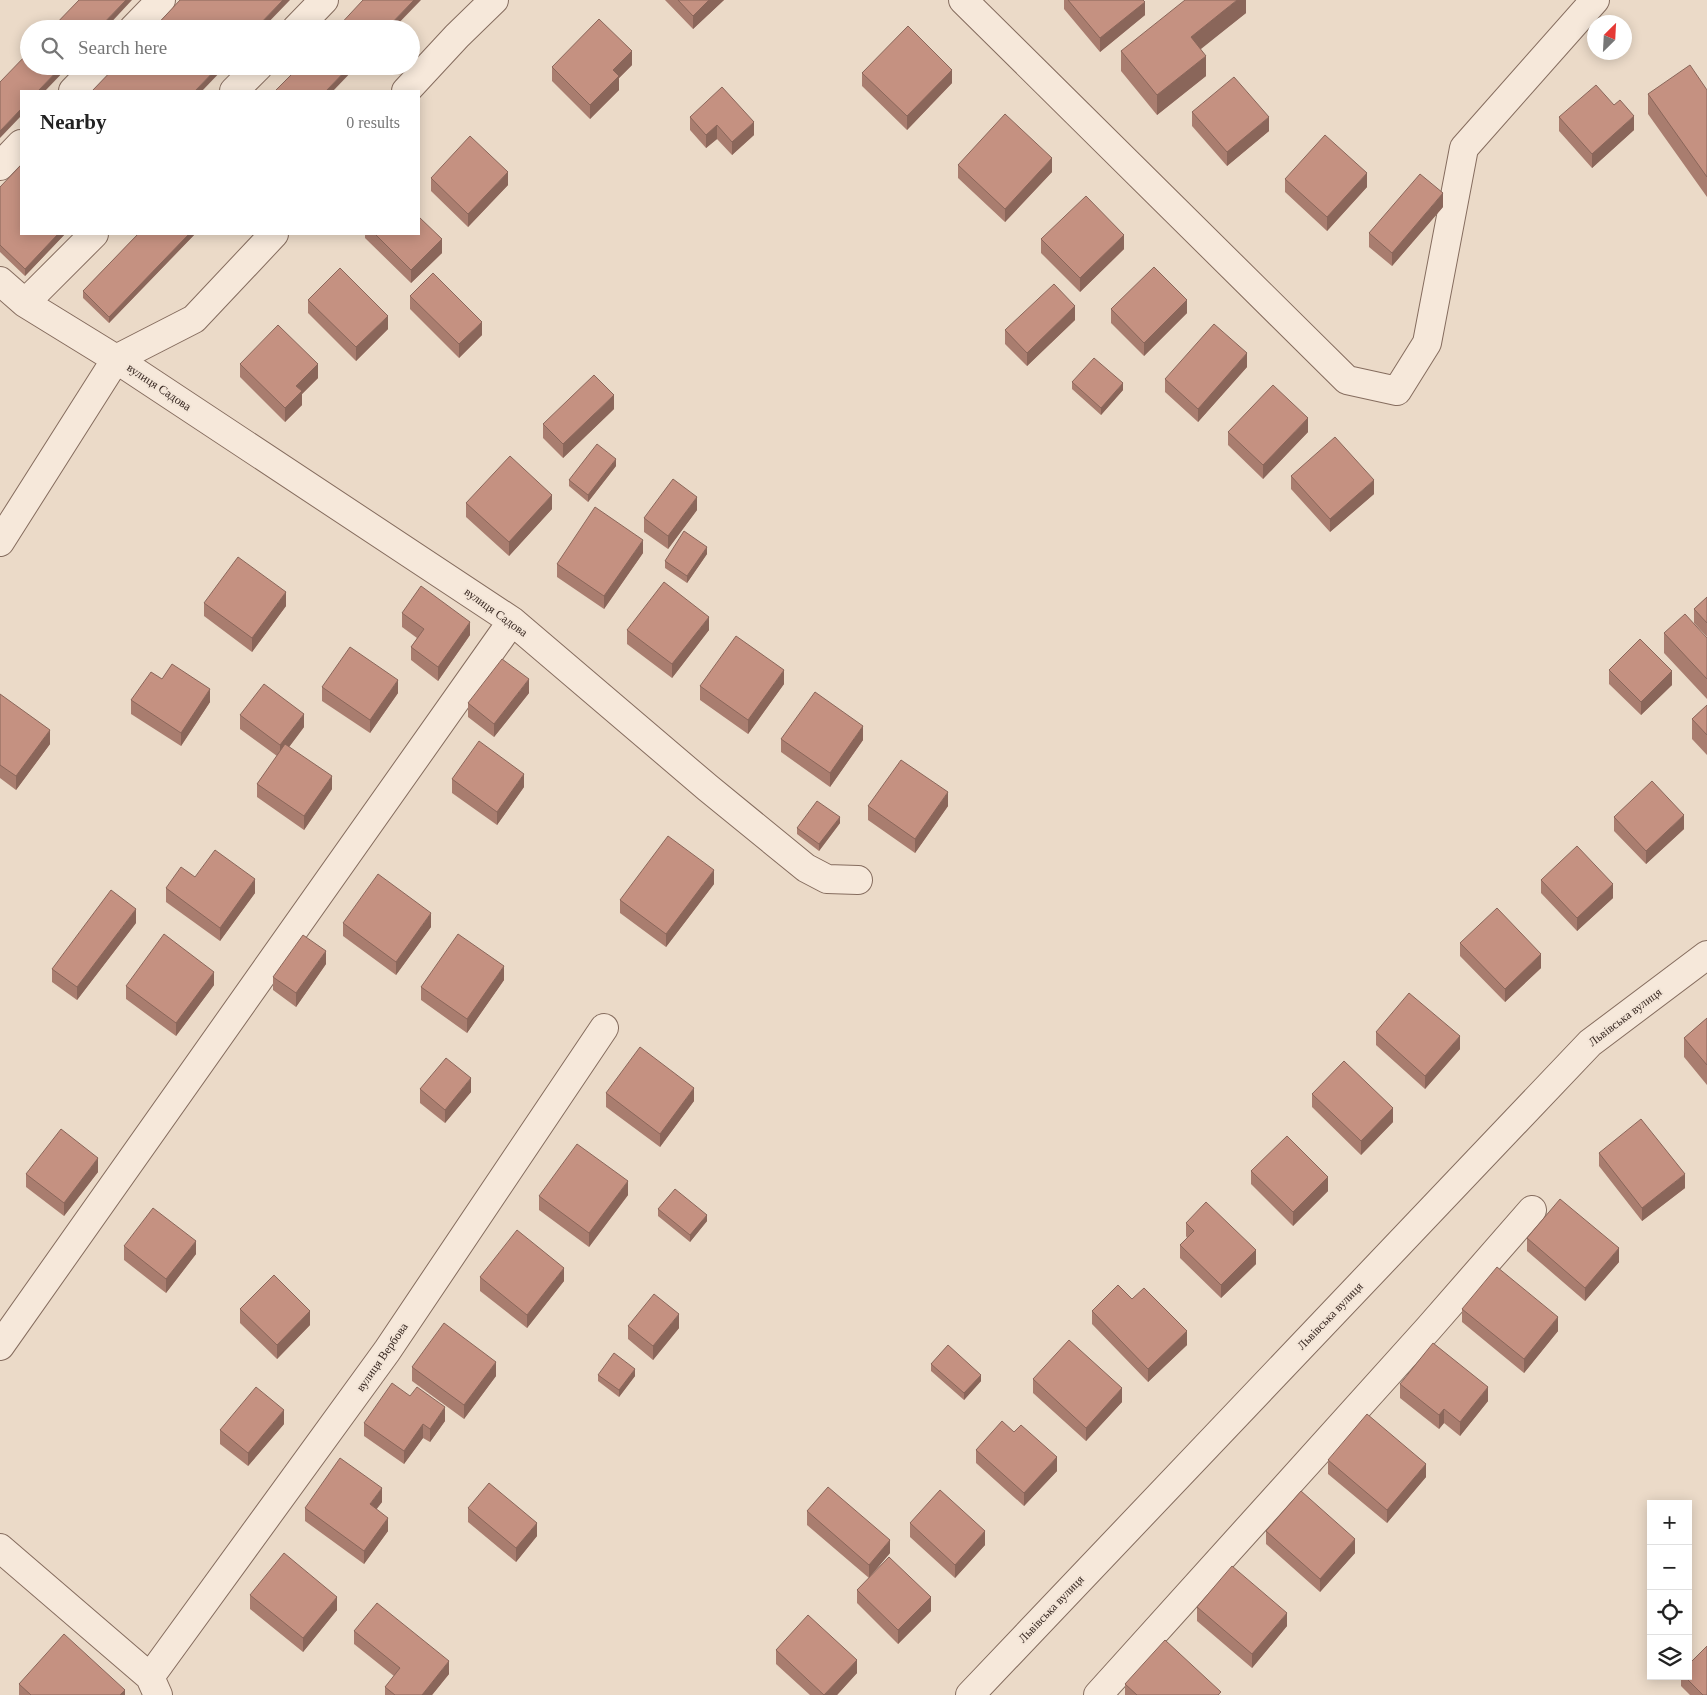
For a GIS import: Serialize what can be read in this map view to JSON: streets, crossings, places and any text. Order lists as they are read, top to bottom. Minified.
{"streets":{"street":["вулиця Садова","Львівська вулиця","вулиця Вербова"]},"north":"top right","page":{"search":"Search here","heading":["Nearby","0 results"],"map_buttons":["+","−"]}}
